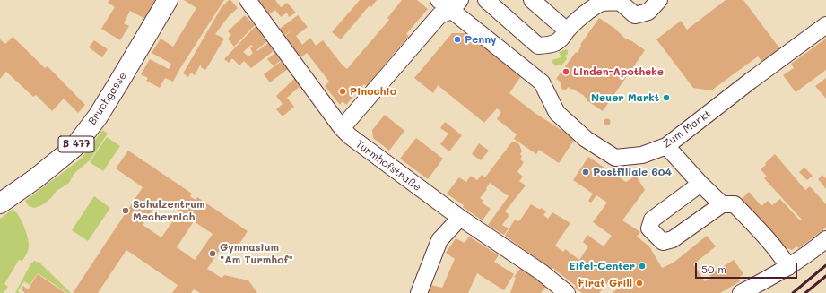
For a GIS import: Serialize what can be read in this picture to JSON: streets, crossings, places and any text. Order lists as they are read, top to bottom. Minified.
{"streets":{"main road":["Bruchgasse","B 477"],"street":["Zum Markt","Turmhofstraße"]},"places":["Penny","Linden-Apotheke","Pinochio","Neuer Markt","Postfiliale 604","Schulzentrum Mechernich","Gymnasium \"Am Turmhof\"","Eifel-Center","Firat Grill"],"scale_bar":"50 m"}
